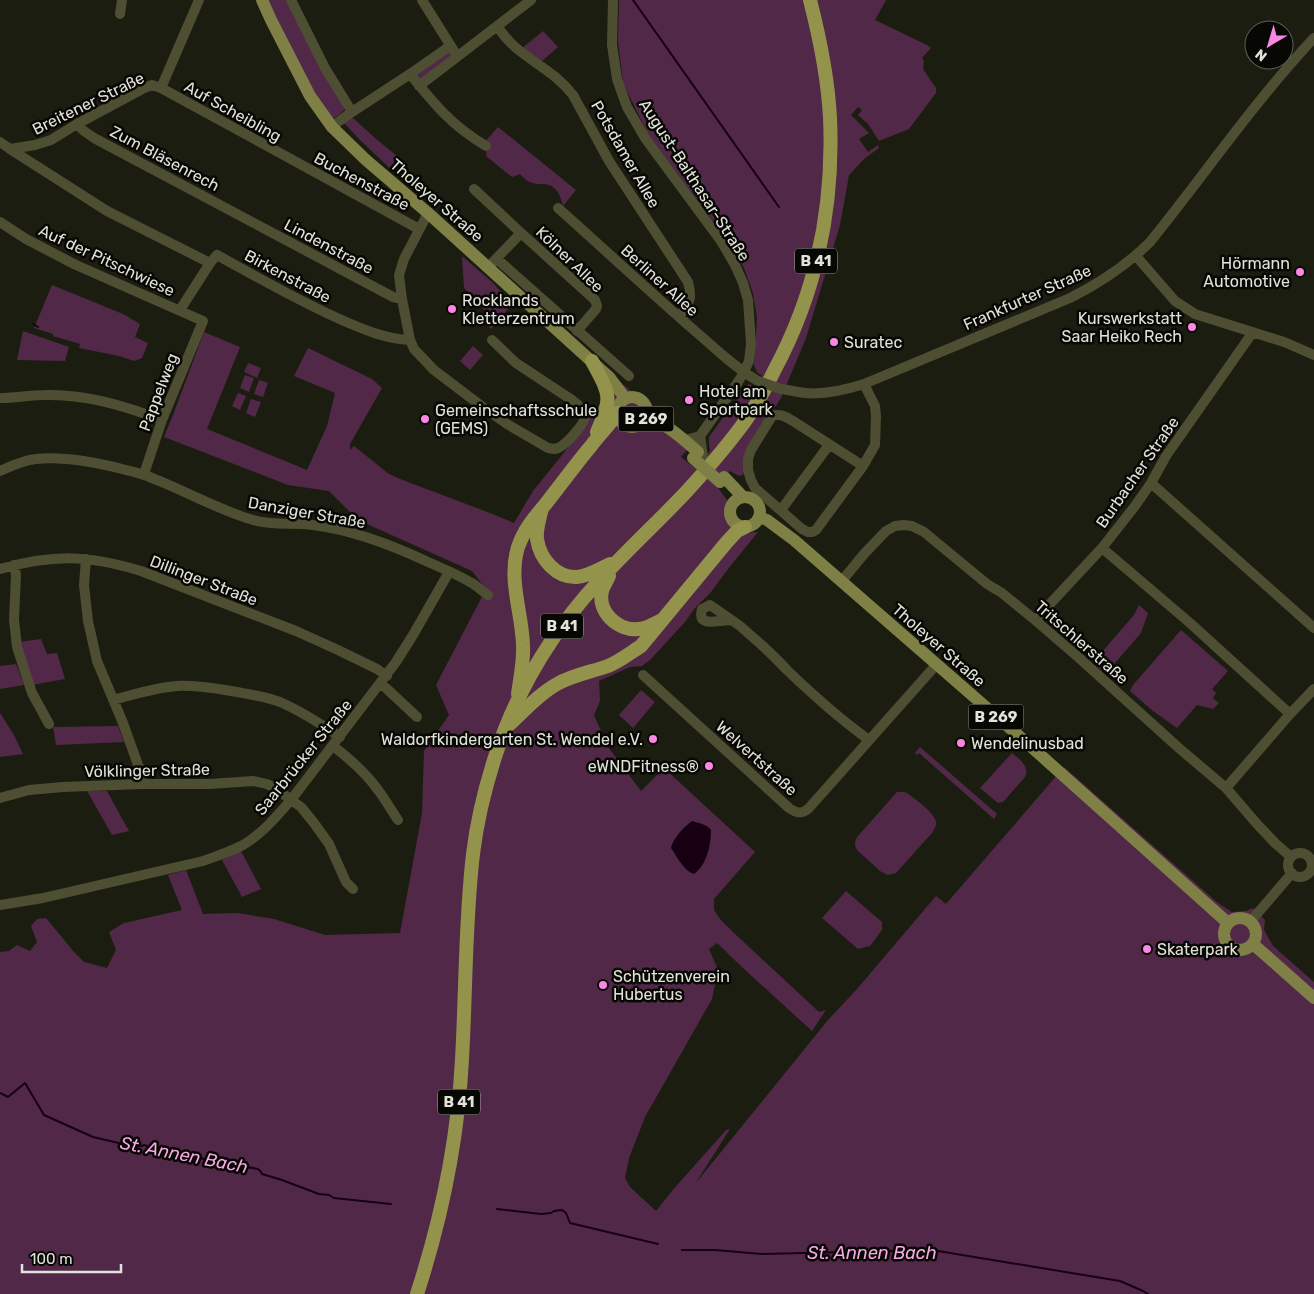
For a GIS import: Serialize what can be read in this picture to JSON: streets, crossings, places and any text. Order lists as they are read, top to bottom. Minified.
{"streets":{"highway":["B 41"],"main road":["Tholeyer Straße","B 269"],"street":["Breitener Straße","Auf Scheibling","Potsdamer Allee","Zum Bläsenrech","August-Balthasar-Straße","Buchenstraße","Lindenstraße","Kölner Allee","Auf der Pitschwiese","Birkenstraße","Berliner Allee","Frankfurter Straße","Pappelweg","Burbacher Straße","Danziger Straße","Dillinger Straße","Tritschlerstraße","Saarbrücker Straße","Welvertstraße","Völklinger Straße"]},"crossings":[["Breitener Straße","Auf Scheibling"],["Breitener Straße","Zum Bläsenrech"],["Auf Scheibling","Buchenstraße"],["Potsdamer Allee","Berliner Allee"],["Zum Bläsenrech","Lindenstraße"],["August-Balthasar-Straße","Berliner Allee"],["August-Balthasar-Straße","Frankfurter Straße"],["Tholeyer Straße","Kölner Allee"],["Tholeyer Straße","B 269"],["Tholeyer Straße","Tritschlerstraße"],["Tholeyer Straße","Welvertstraße"],["Auf der Pitschwiese","Pappelweg"],["Berliner Allee","Frankfurter Straße"],["Pappelweg","Danziger Straße"],["Burbacher Straße","Tritschlerstraße"],["Danziger Straße","Saarbrücker Straße"],["Dillinger Straße","Saarbrücker Straße"],["Saarbrücker Straße","Völklinger Straße"]],"water":["St. Annen Bach"],"places":["Hörmann Automotive","Rocklands Kletterzentrum","Kurswerkstatt Saar Heiko Rech","Suratec","Hotel am Sportpark","Gemeinschaftsschule (GEMS)","Waldorfkindergarten St. Wendel e.V.","Wendelinusbad","eWNDFitness®","Skaterpark","Schützenverein Hubertus"],"scale_bar":"100 m","north":"bottom left"}
